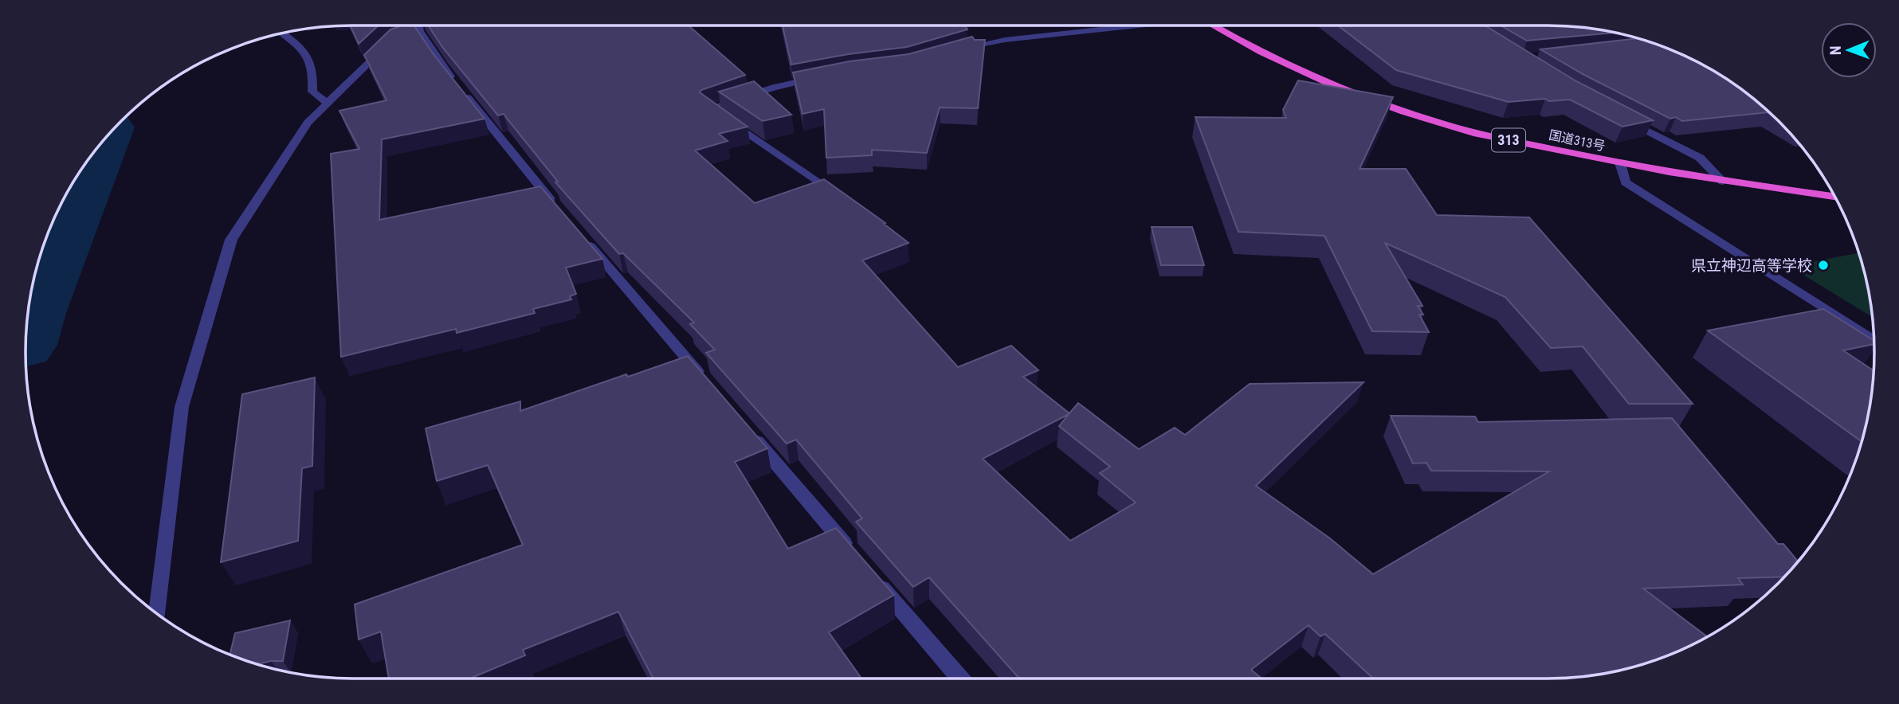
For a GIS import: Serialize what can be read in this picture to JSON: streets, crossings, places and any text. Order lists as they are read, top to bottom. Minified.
{"streets":{"highway":["313","国道313号"]},"places":["県立神辺高等学校"],"north":"left"}
